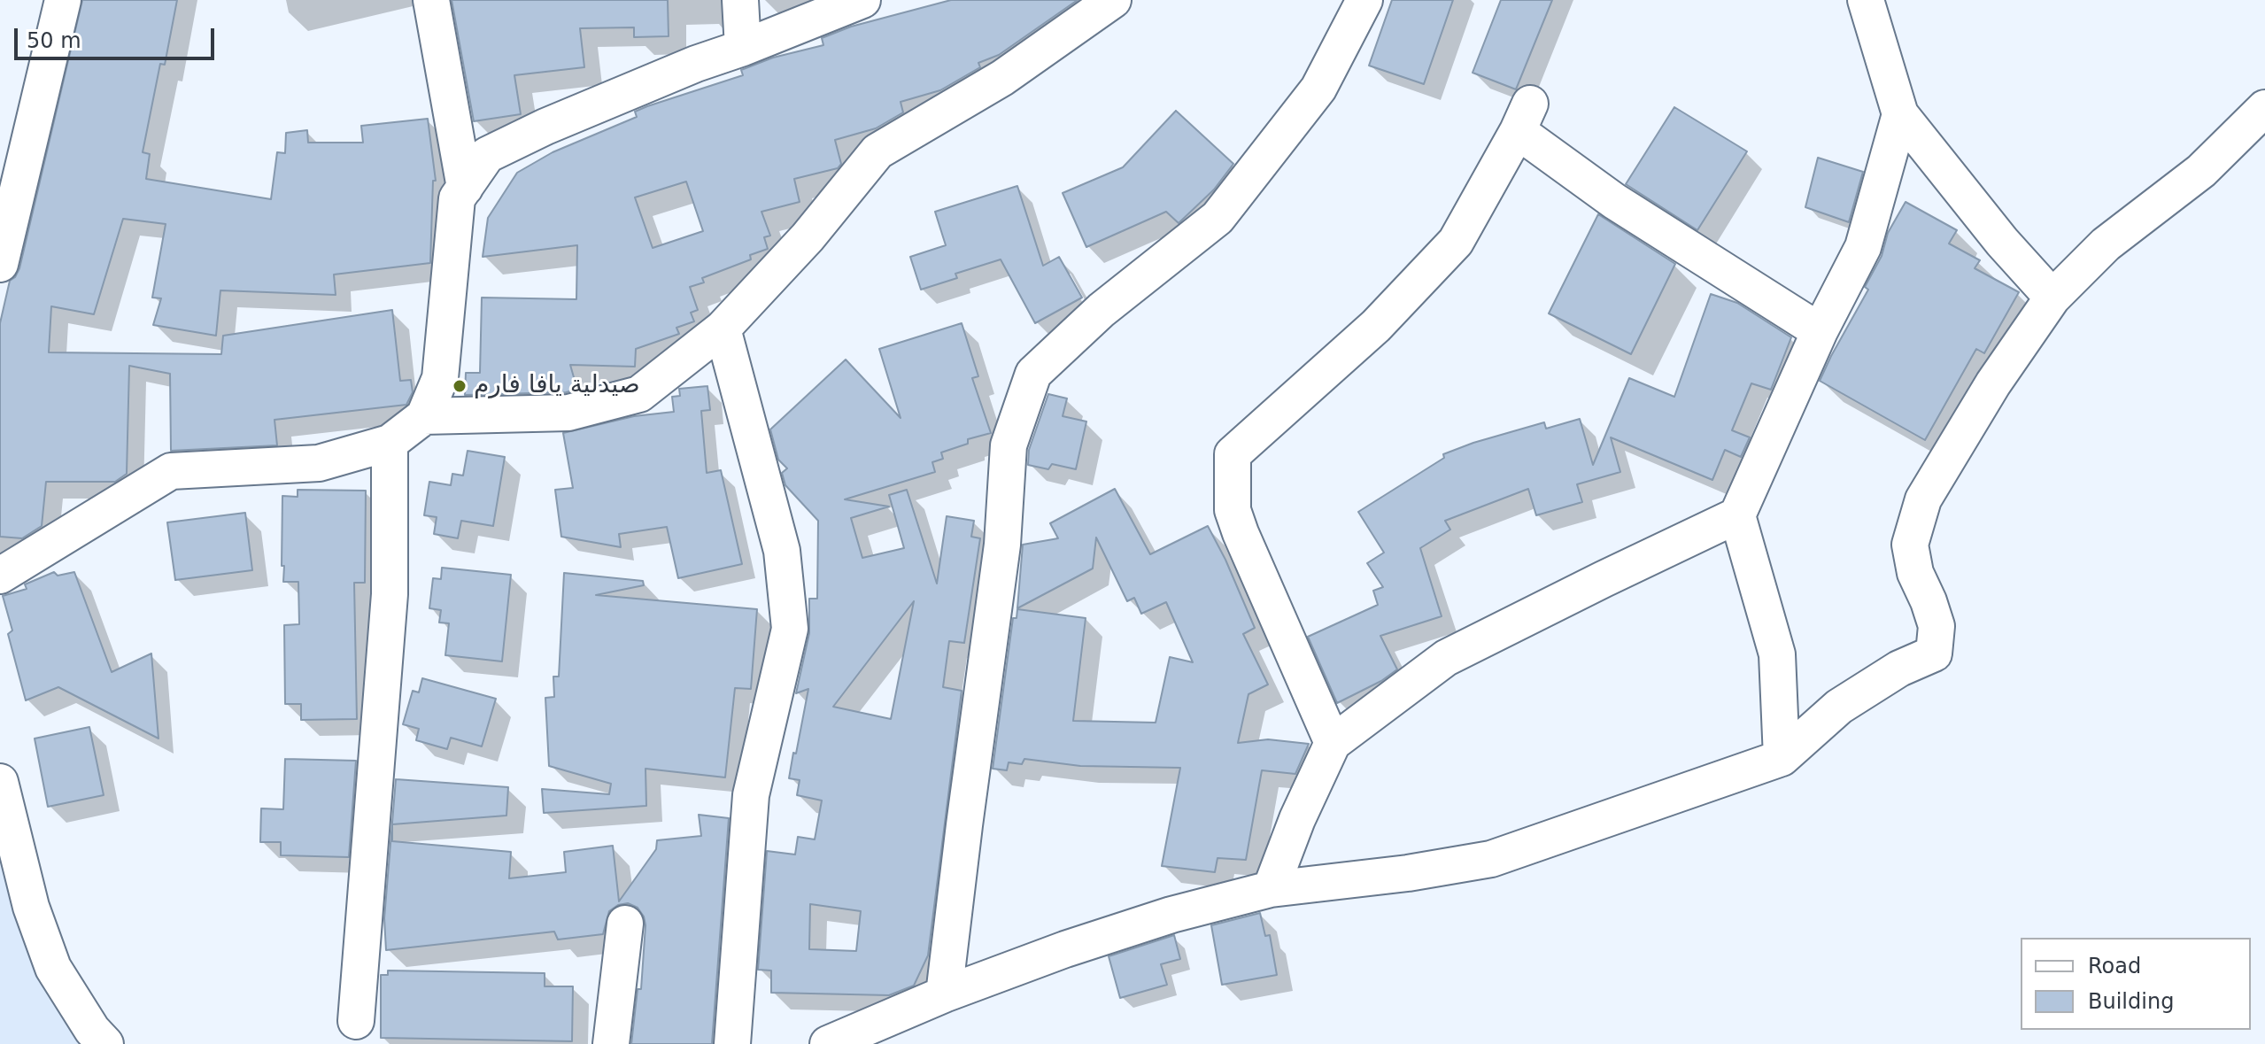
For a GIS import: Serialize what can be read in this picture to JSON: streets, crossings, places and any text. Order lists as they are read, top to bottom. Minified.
{"places":["صيدلية يافا فارم"],"legend":["Road","Building"],"scale_bar":"50 m"}
